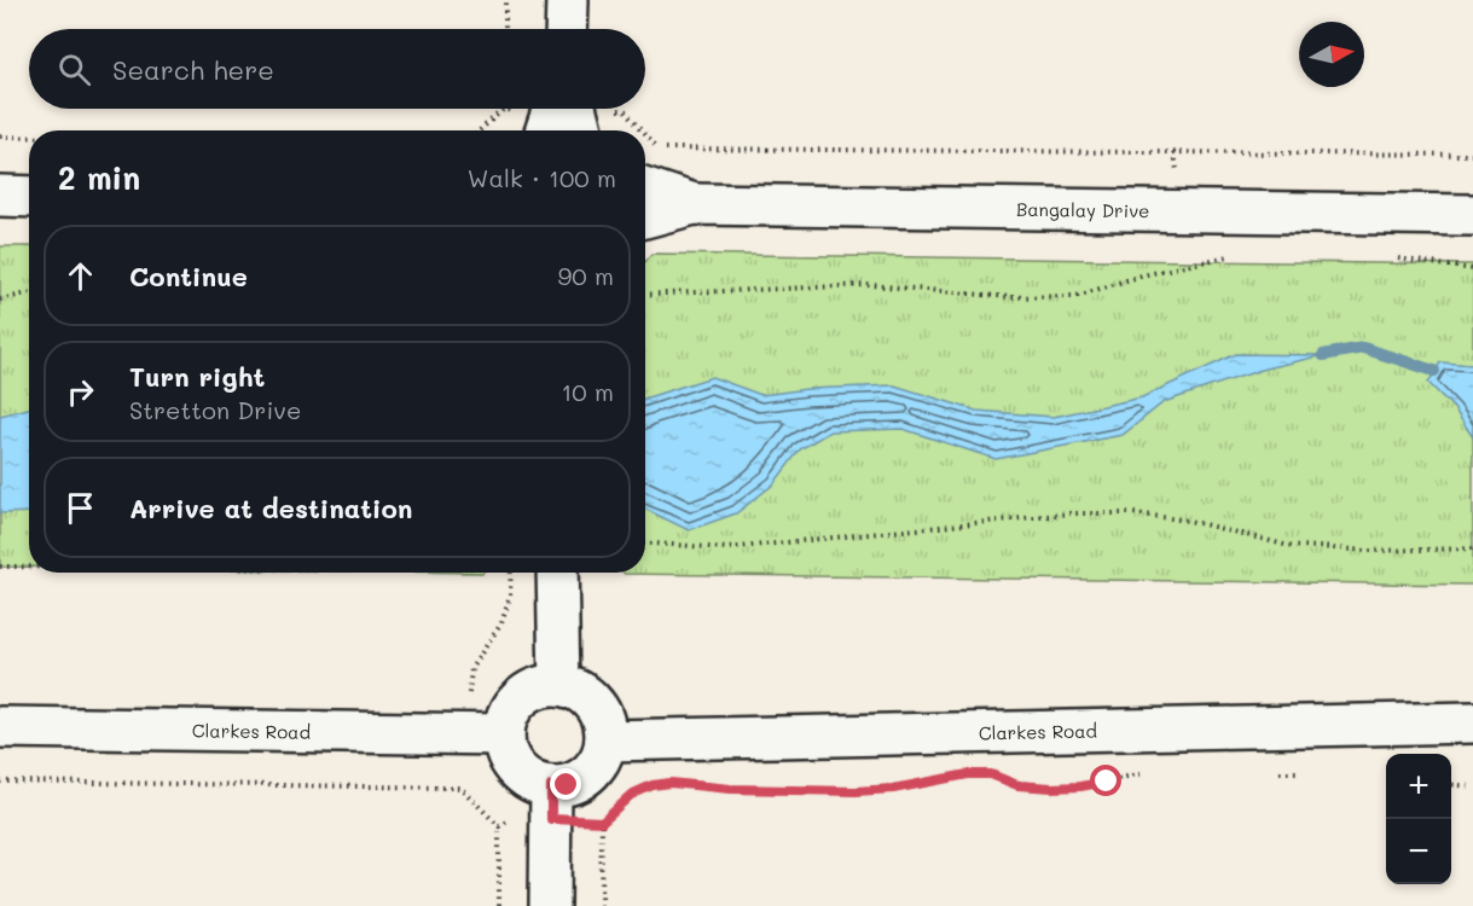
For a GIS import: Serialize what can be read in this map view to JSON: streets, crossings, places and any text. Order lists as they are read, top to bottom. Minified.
{"streets":{"street":["Bangalay Drive","Clarkes Road"]},"north":"right","page":{"search":"Search here","heading":["2 min","Walk · 100 m"],"list":[["Continue","90 m"],["Turn right","Stretton Drive","10 m"],"Arrive at destination"],"map_buttons":["+","−"]}}
